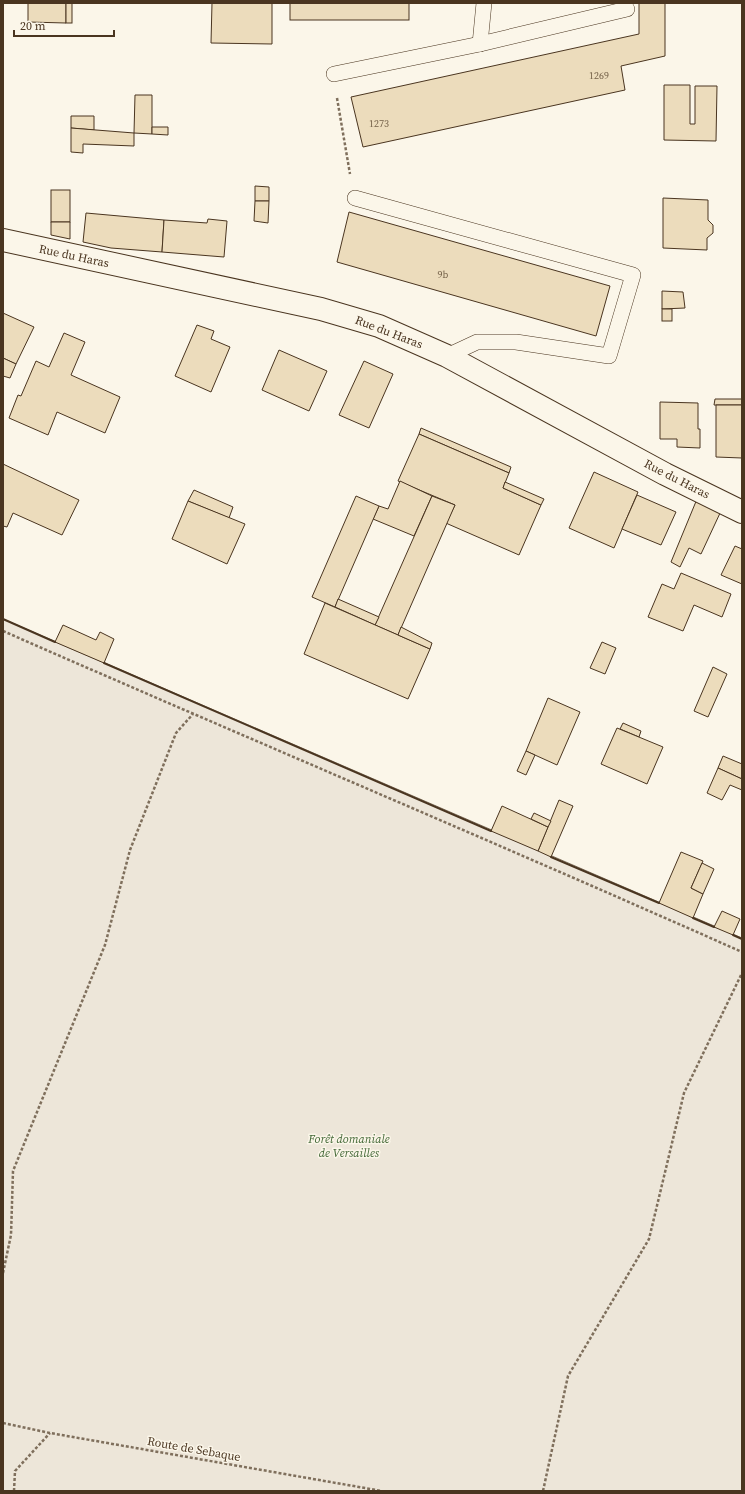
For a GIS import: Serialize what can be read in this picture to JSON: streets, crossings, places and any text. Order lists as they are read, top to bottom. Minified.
{"streets":{"street":["Rue du Haras"],"path":["Route de Sebaque"]},"parks":["Forêt domaniale de Versailles"],"house_numbers":["1269","1273","9b"],"scale_bar":"20 m"}
